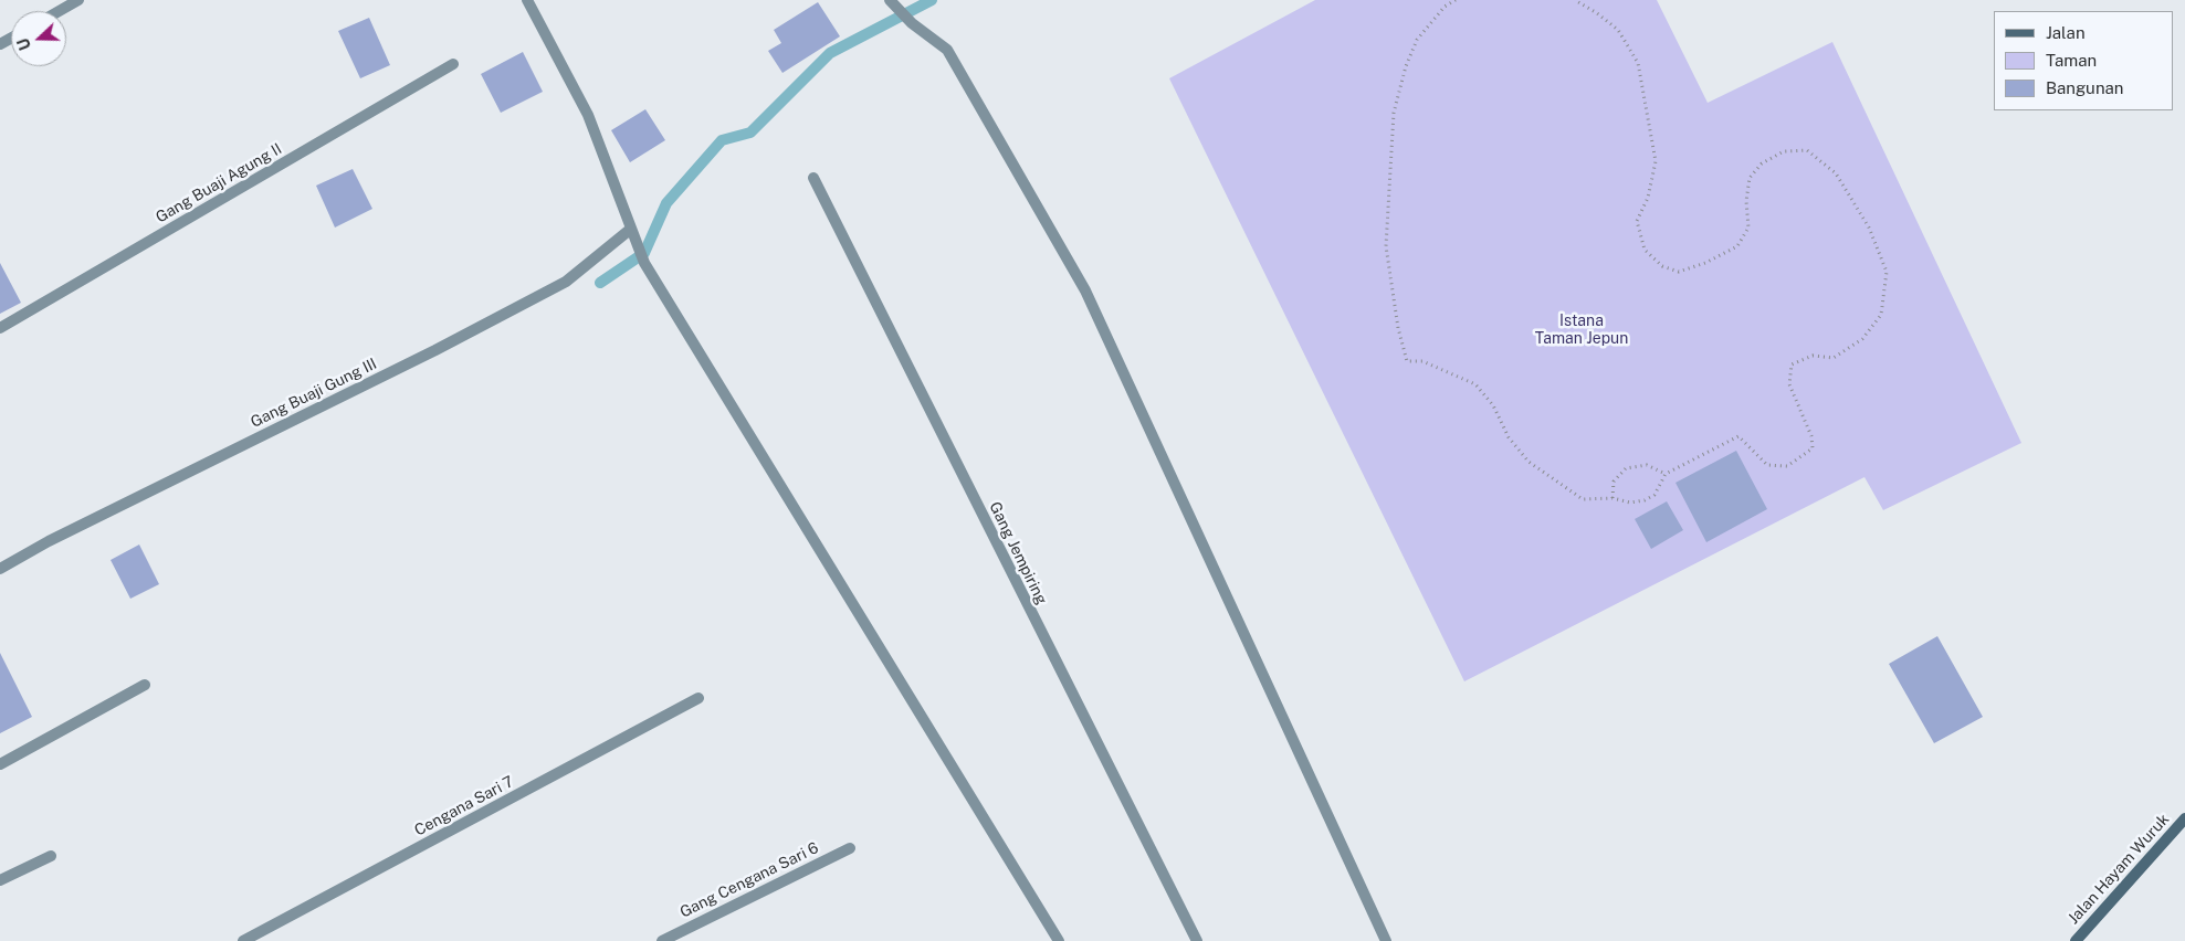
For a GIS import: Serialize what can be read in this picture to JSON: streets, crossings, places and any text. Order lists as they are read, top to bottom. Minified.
{"streets":{"main road":["Jalan Hayam Wuruk"],"street":["Gang Buaji Agung II","Gang Buaji Gung III","Gang Jempiring","Cengana Sari 7","Gang Cengana Sari 6"]},"parks":["Istana Taman Jepun"],"legend":["Jalan","Taman","Bangunan"],"north":"left"}
